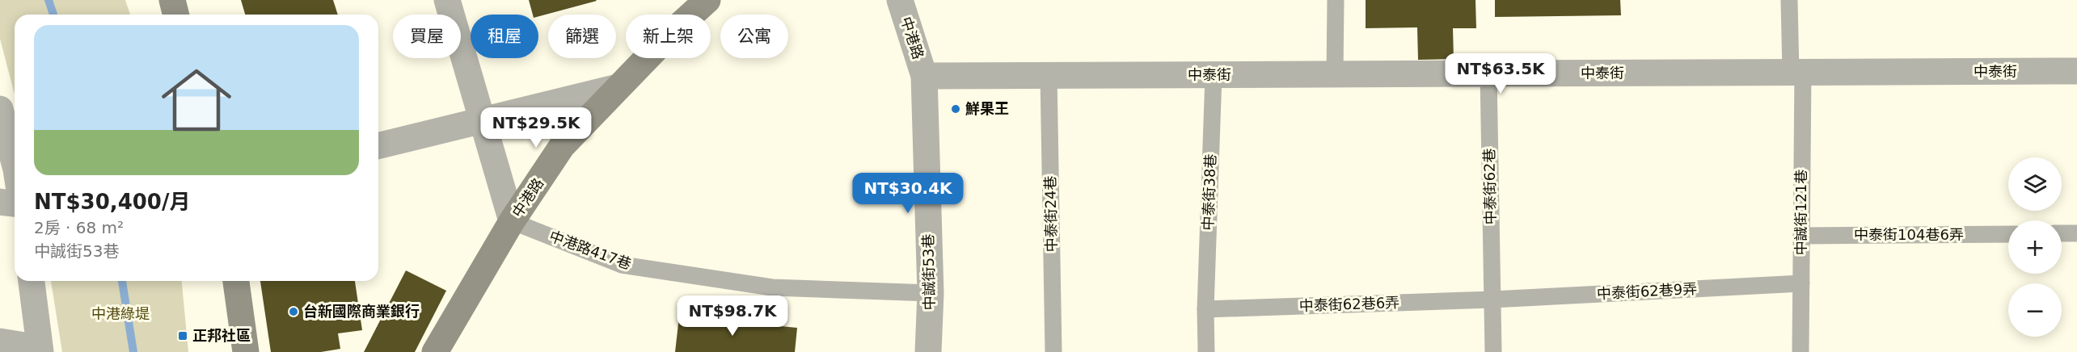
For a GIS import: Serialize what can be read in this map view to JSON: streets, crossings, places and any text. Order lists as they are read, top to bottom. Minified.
{"streets":{"street":["中港路","中泰街","中誠街53巷"],"lane":["中泰街62巷","中泰街38巷","中誠街121巷","中泰街24巷","中泰街104巷6弄","中港路417巷","中泰街62巷9弄","中泰街62巷6弄"]},"crossings":[["中港路","中泰街"],["中港路","中港路417巷"],["中港路","中誠街53巷"],["中泰街","中泰街62巷"],["中泰街","中泰街38巷"],["中泰街","中誠街121巷"],["中泰街","中泰街24巷"],["中泰街","中誠街53巷"],["中泰街62巷","中泰街62巷9弄"],["中泰街62巷","中泰街62巷6弄"],["中泰街38巷","中泰街62巷6弄"],["中誠街121巷","中泰街104巷6弄"],["中誠街121巷","中泰街62巷9弄"],["中港路417巷","中誠街53巷"],["中泰街62巷9弄","中泰街62巷6弄"]],"parks":["中港綠堤"],"places":{"other":["鮮果王","台新國際商業銀行"],"transit":["正邦社區"]},"page":{"chip":["買屋","租屋","篩選","新上架","公寓"],"list":[{"name":"NT$30,400/月","note":"2房 · 68 m² · 中誠街53巷"}],"price":["NT$63.5K","NT$29.5K","NT$30.4K","NT$98.7K"],"map_buttons":["+","−"]}}
